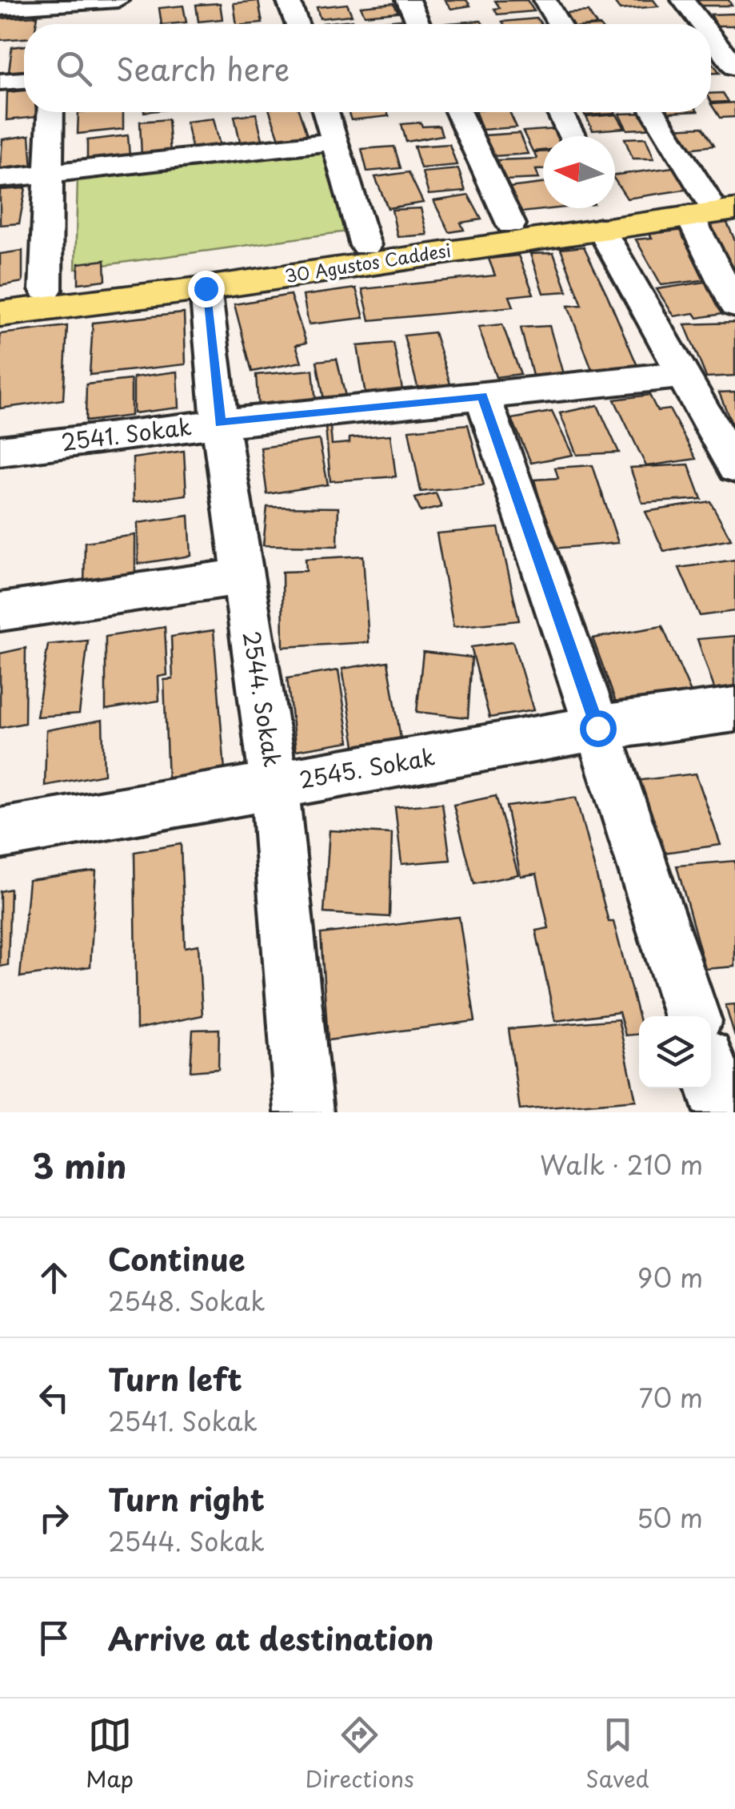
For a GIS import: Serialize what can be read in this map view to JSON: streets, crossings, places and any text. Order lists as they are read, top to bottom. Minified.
{"streets":{"main road":["30 Agustos Caddesi"],"street":["2541. Sokak","2544. Sokak","2545. Sokak"]},"crossings":[["30 Agustos Caddesi","2544. Sokak"],["2541. Sokak","2544. Sokak"],["2544. Sokak","2545. Sokak"]],"north":"left","page":{"search":"Search here","heading":["3 min","Walk · 210 m"],"list":[["Continue","2548. Sokak","90 m"],["Turn left","2541. Sokak","70 m"],["Turn right","2544. Sokak","50 m"],"Arrive at destination"],"nav":["Map","Directions","Saved"]}}
